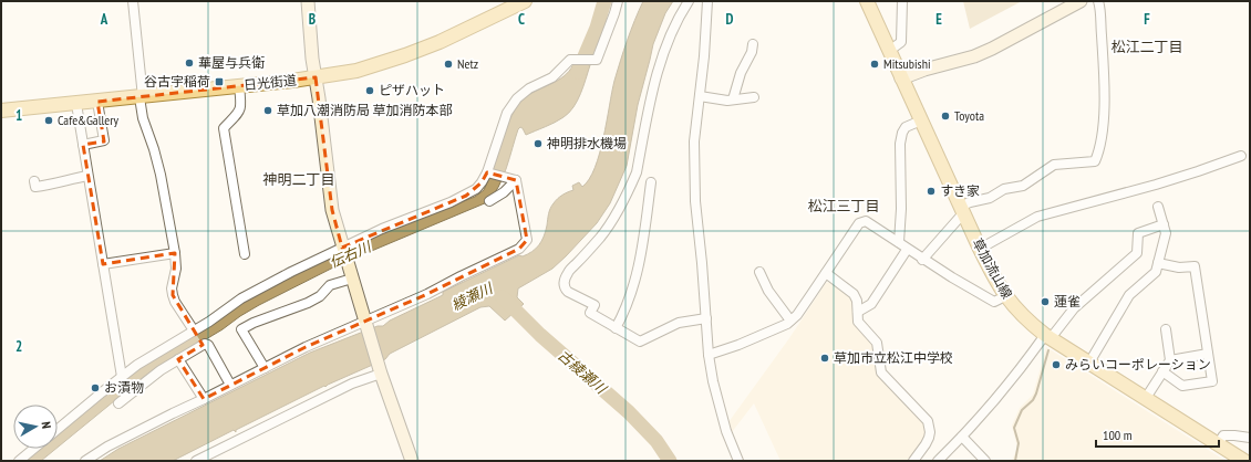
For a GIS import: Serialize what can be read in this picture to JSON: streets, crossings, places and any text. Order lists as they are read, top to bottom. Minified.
{"streets":{"main road":["日光街道","草加流山線"]},"districts":["松江二丁目","神明二丁目","松江三丁目"],"water":["伝右川","綾瀬川","古綾瀬川"],"places":{"other":["華屋与兵衛","Netz","Mitsubishi","ピザハット","草加八潮消防局 草加消防本部","Toyota","Cafe&Gallery","神明排水機場","すき家","蓮雀","草加市立松江中学校","みらいコーポレーション","お漬物"],"transit":["谷古宇稲荷"]},"scale_bar":"100 m","north":"right","grid":{"columns":["A","B","C","D","E","F"],"rows":["1","2"]}}
